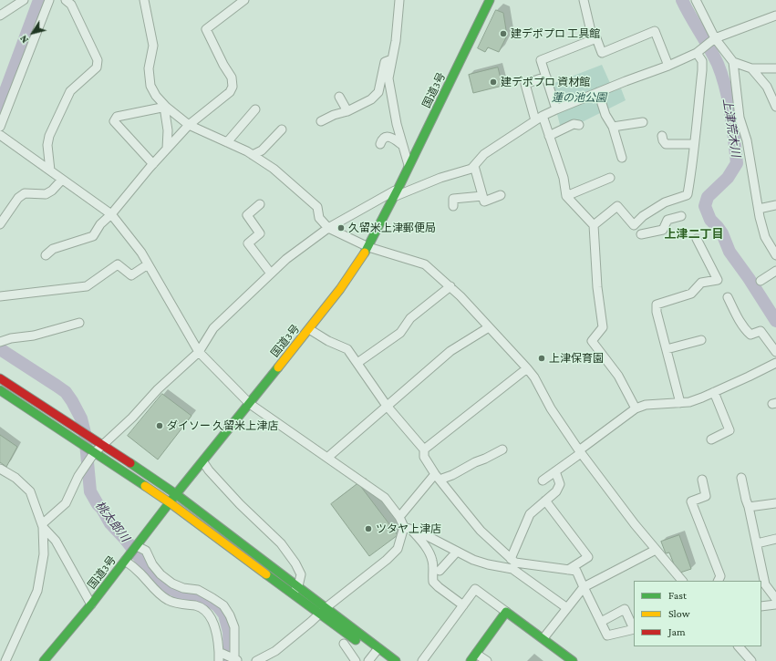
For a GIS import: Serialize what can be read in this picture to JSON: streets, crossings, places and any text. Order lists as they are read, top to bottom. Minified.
{"streets":{"main road":["国道3号"]},"districts":["上津二丁目"],"water":["上津荒木川","桃太郎川"],"parks":["蓮の池公園"],"places":["建デポプロ 工具館","建デポプロ 資材館","久留米上津郵便局","上津保育園","ダイソー 久留米上津店","ツタヤ上津店"],"legend":["Fast","Slow","Jam"],"north":"bottom left"}
